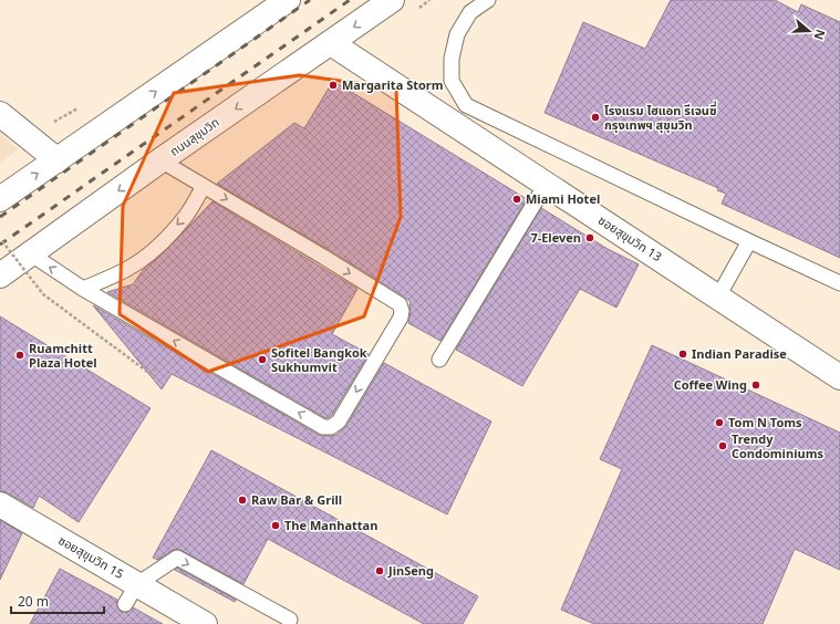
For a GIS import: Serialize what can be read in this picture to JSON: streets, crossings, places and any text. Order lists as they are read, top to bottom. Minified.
{"streets":{"street":["ถนนสุขุมวิท","ซอยสุขุมวิท 13","ซอยสุขุมวิท 15"]},"crossings":[["ถนนสุขุมวิท","ซอยสุขุมวิท 13"]],"places":["Margarita Storm","โรงแรม ไฮแอท รีเจนซี่ กรุงเทพฯ สุขุมวิท","Miami Hotel","7-Eleven","Indian Paradise","Ruamchitt Plaza Hotel","Sofitel Bangkok Sukhumvit","Coffee Wing","Tom N Toms","Trendy Condominiums","Raw Bar & Grill","The Manhattan","JinSeng"],"scale_bar":"20 m","north":"right"}
